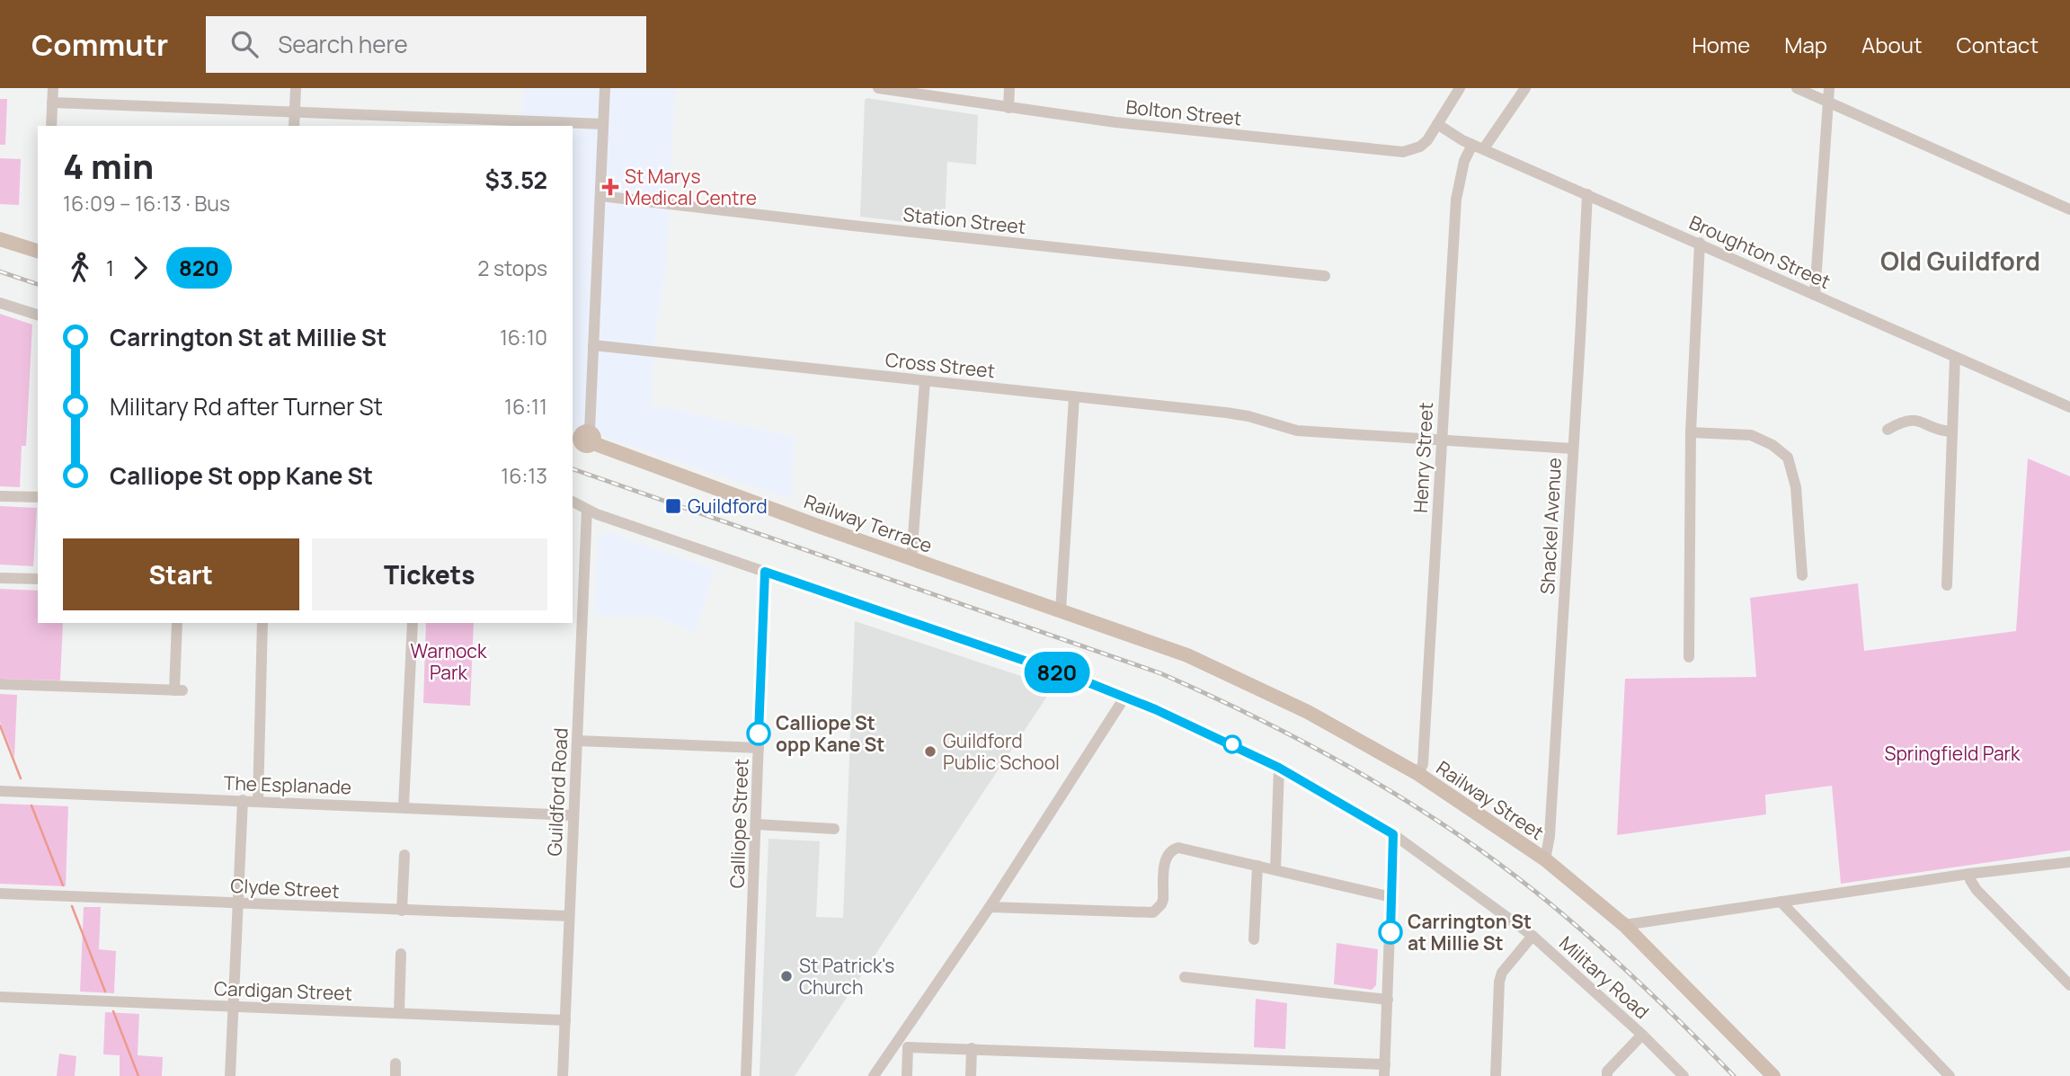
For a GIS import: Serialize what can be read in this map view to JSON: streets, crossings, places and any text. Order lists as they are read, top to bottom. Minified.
{"streets":{"main road":["Railway Terrace","Railway Street"],"street":["Bolton Street","Station Street","Broughton Street","Cross Street","Henry Street","Shackel Avenue","The Esplanade","Guildford Road","Calliope Street","Clyde Street","Military Road","Cardigan Street"]},"crossings":[["Bolton Street","Broughton Street"],["Broughton Street","Henry Street"],["Broughton Street","Shackel Avenue"],["Cross Street","Henry Street"],["Cross Street","Shackel Avenue"],["Henry Street","Railway Street"],["Railway Terrace","Railway Street"],["Shackel Avenue","Railway Street"],["The Esplanade","Guildford Road"],["Guildford Road","Clyde Street"],["Guildford Road","Military Road"],["Guildford Road","Cardigan Street"],["Calliope Street","Military Road"]],"districts":["Old Guildford"],"parks":["Warnock Park","Springfield Park"],"places":{"health":["St Marys Medical Centre"],"transit":["Guildford"],"other":["Calliope St opp Kane St","Guildford Public School","Carrington St at Millie St","St Patrick's Church"]},"lines":["bus line 820"],"page":{"header":"Commutr","search":"Search here","nav":["Home","Map","About","Contact"],"on_map":"820","heading":["4 min","16:09 – 16:13 · Bus","$3.52"],"legs":["1","820","2 stops"],"list":[{"name":"Carrington St at Millie St","value":"16:10"},{"name":"Military Rd after Turner St","value":"16:11"},{"name":"Calliope St opp Kane St","value":"16:13"}],"buttons":["Start","Tickets"]}}
